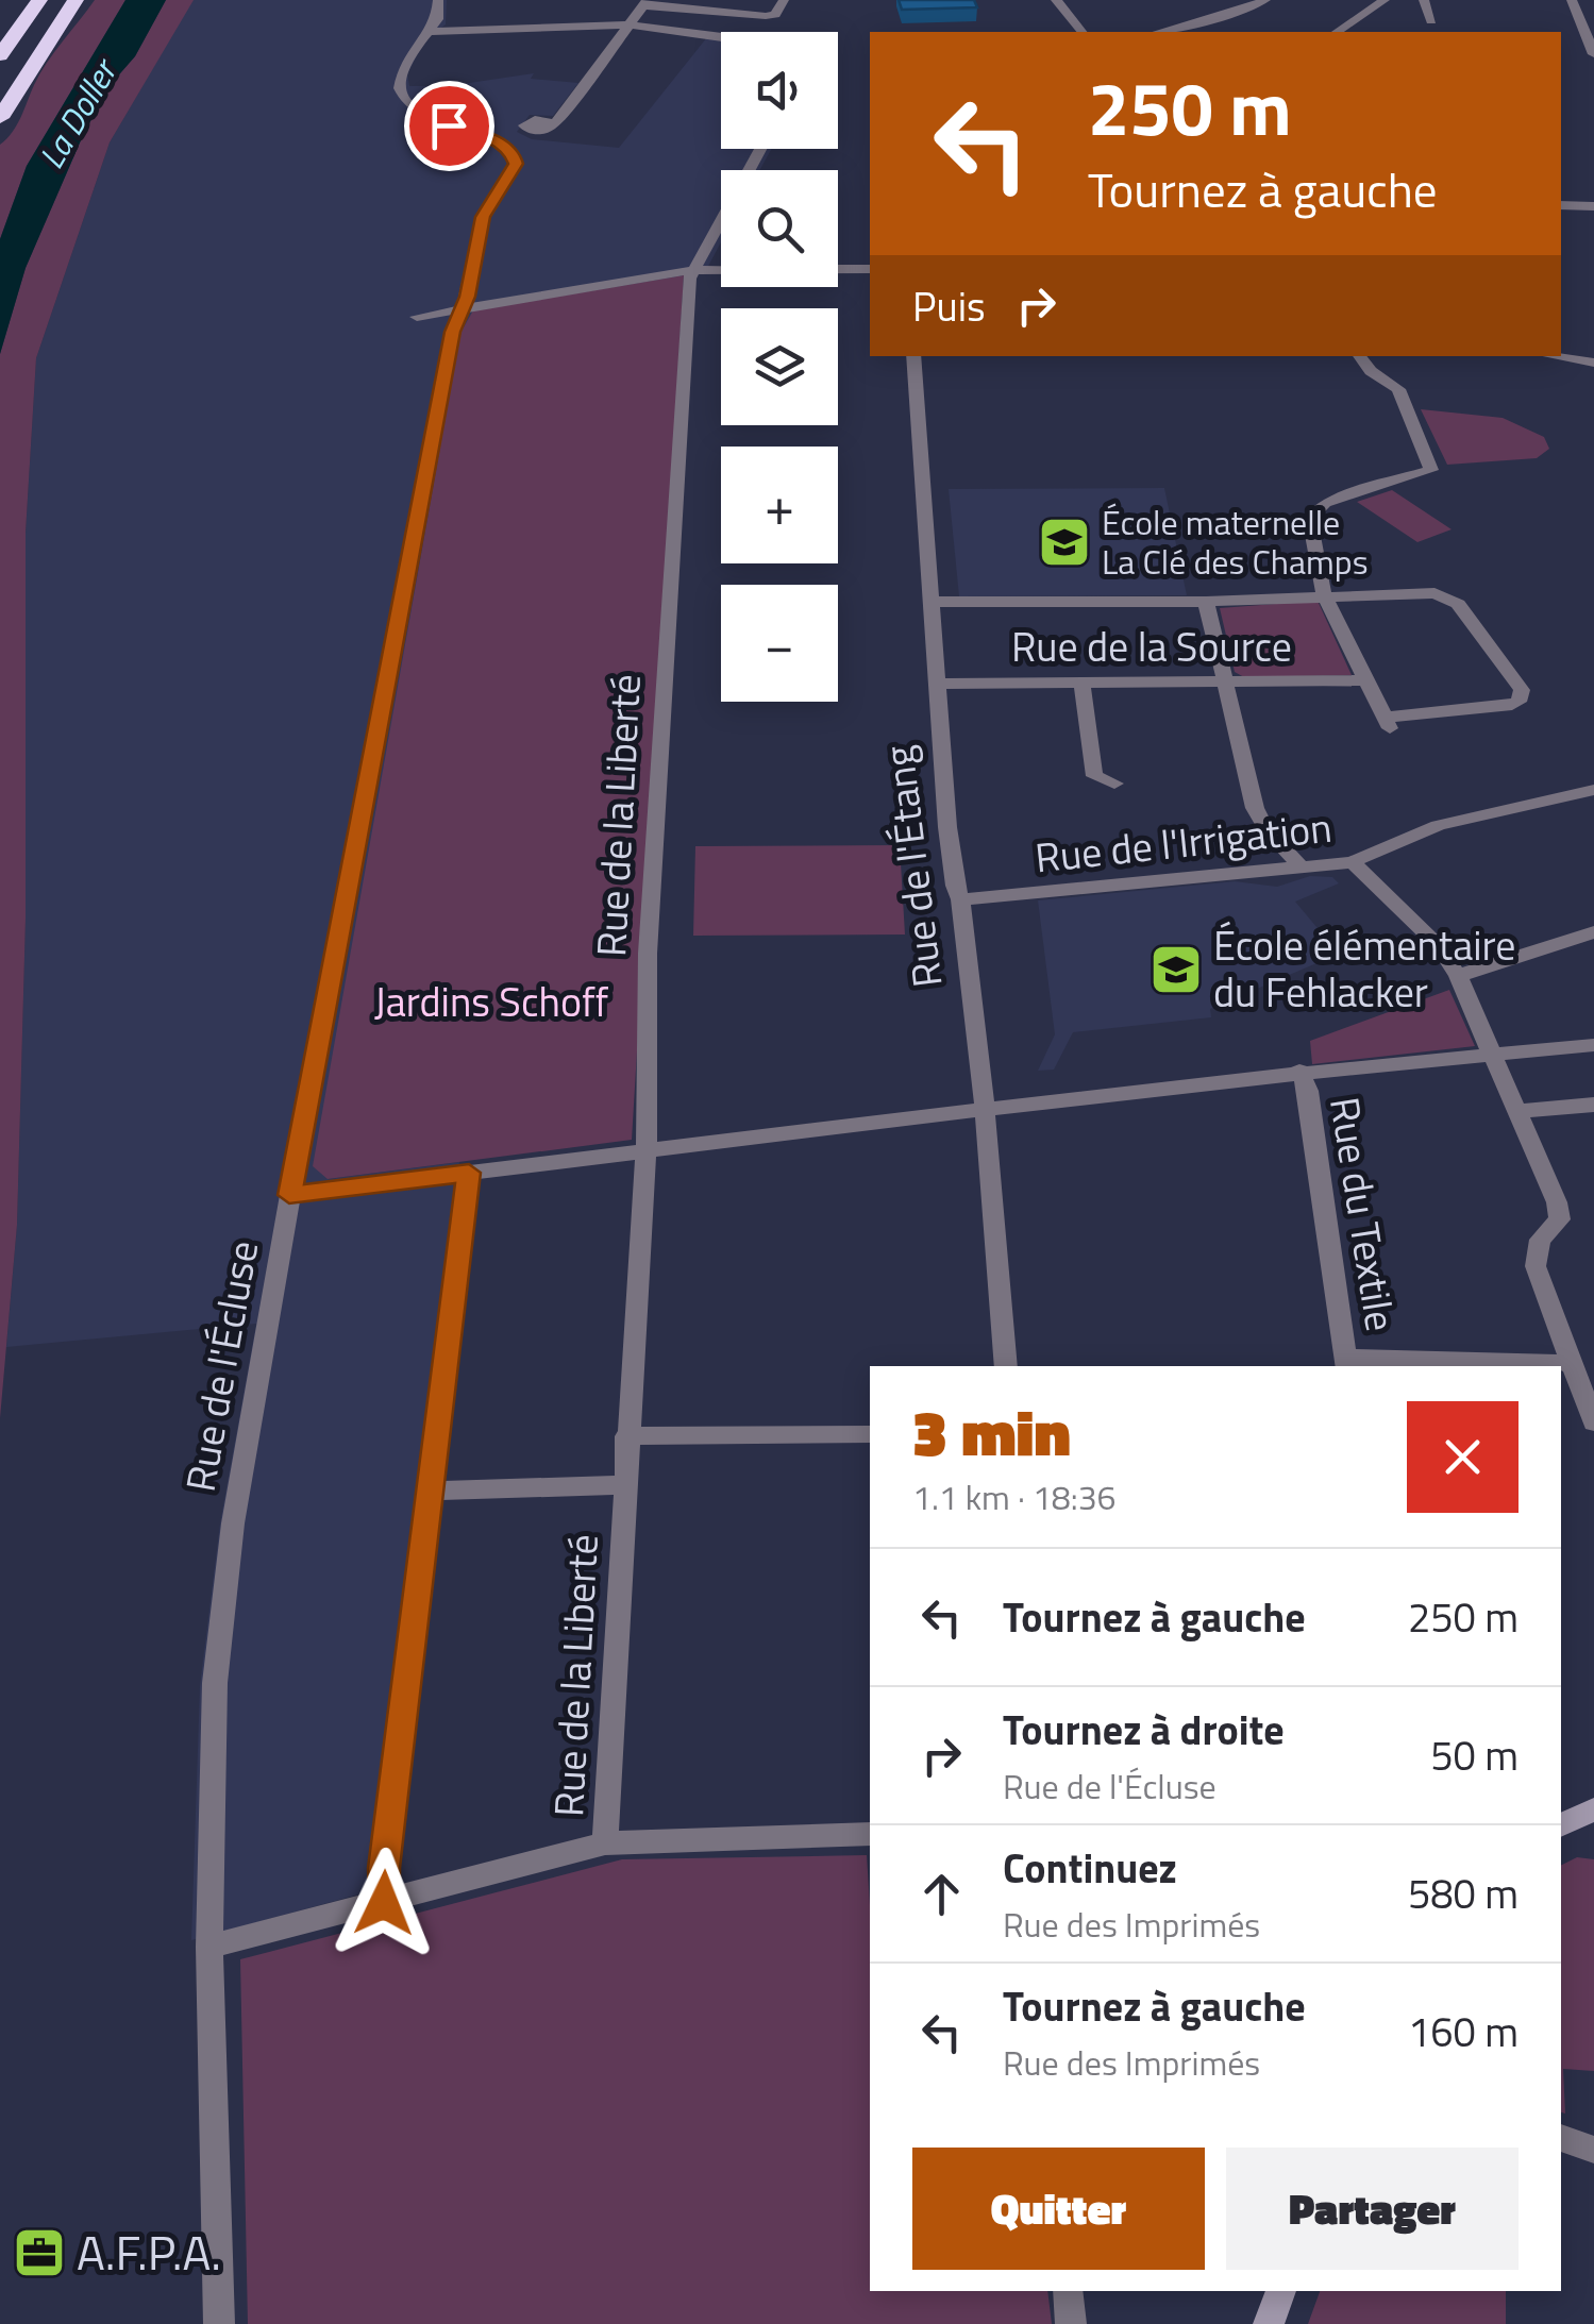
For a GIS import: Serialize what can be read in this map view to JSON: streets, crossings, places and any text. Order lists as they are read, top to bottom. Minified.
{"streets":{"street":["Rue de la Source","Rue de la Liberté","Rue de l'Irrigation","Rue de l'Étang","Rue du Textile","Rue de l'Écluse"]},"crossings":[["Rue de la Source","Rue de l'Étang"],["Rue de l'Irrigation","Rue de l'Étang"]],"water":["La Doller"],"parks":["Jardins Schoff"],"places":{"school or university":["École maternelle La Clé des Champs","École élémentaire du Fehlacker"],"office":["A.F.P.A."]},"page":{"map_buttons":["+","−"],"turn":["250 m","Tournez à gauche"],"then":"Puis","heading":["3 min","1.1 km · 18:36"],"list":[{"name":"Tournez à gauche","value":"250 m"},{"name":"Tournez à droite","note":"Rue de l'Écluse","value":"50 m"},{"name":"Continuez","note":"Rue des Imprimés","value":"580 m"},{"name":"Tournez à gauche","note":"Rue des Imprimés","value":"160 m"}],"buttons":["Quitter","Partager"]}}
